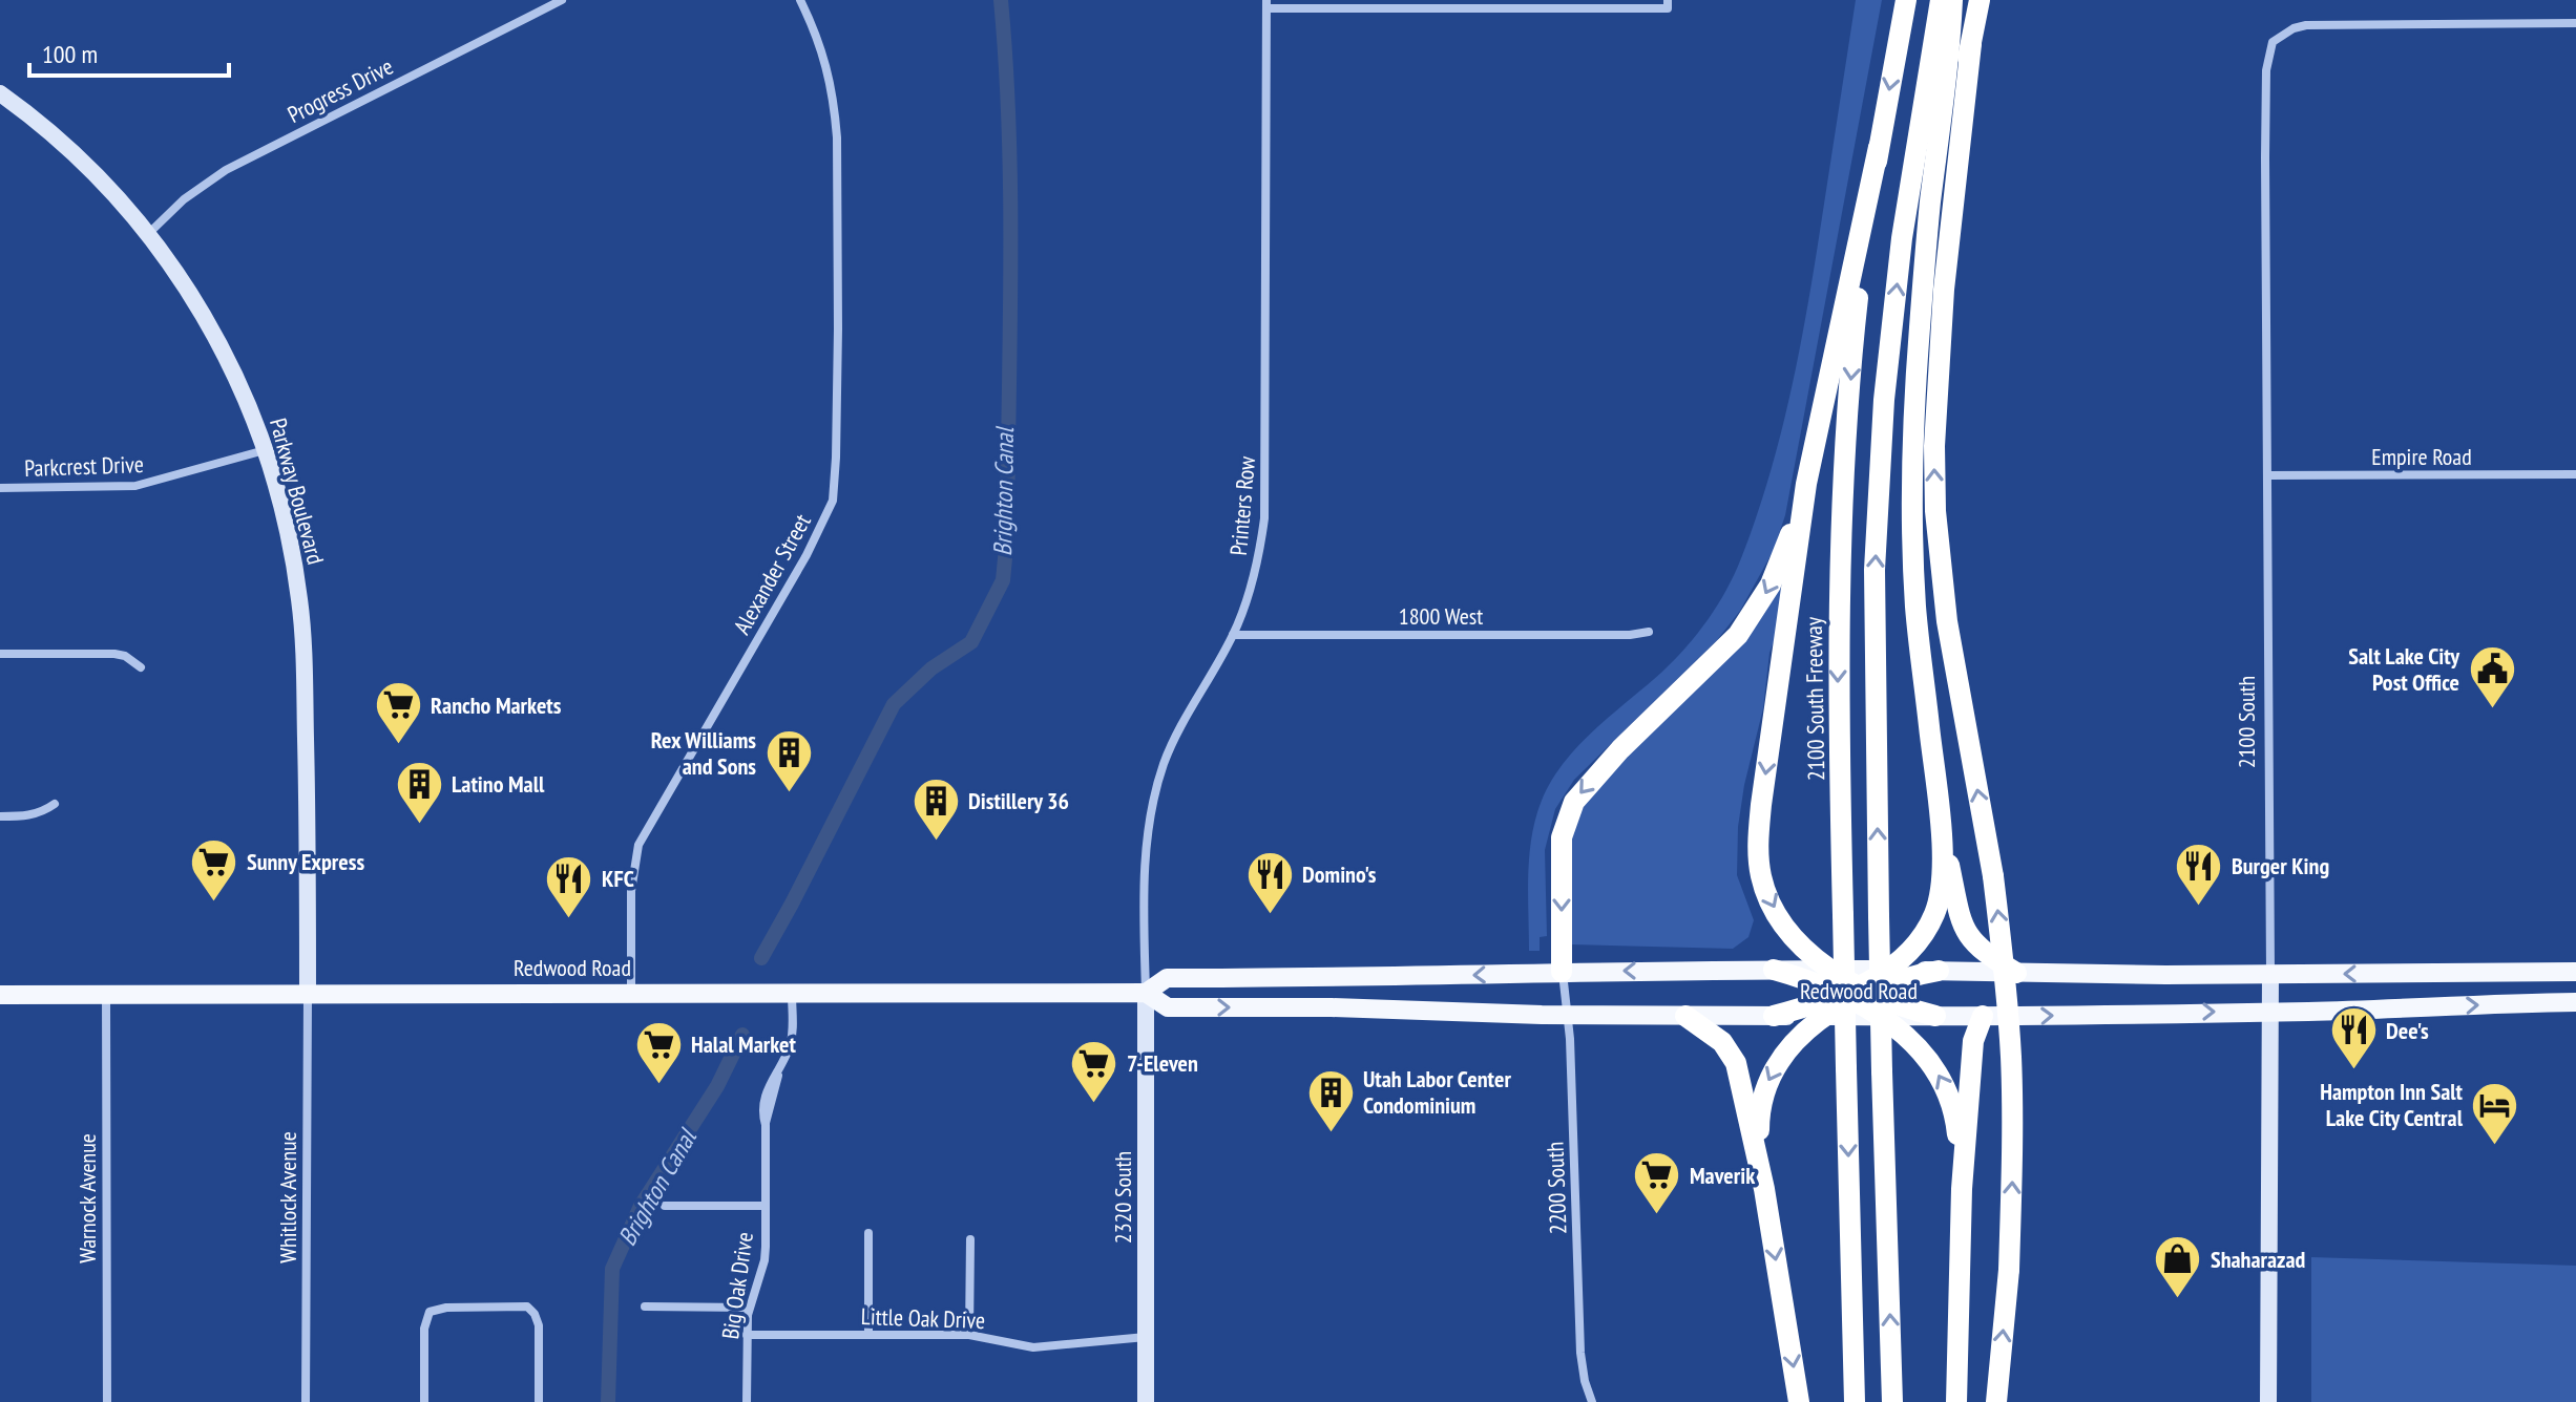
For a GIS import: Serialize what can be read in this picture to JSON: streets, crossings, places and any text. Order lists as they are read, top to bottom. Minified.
{"streets":{"highway":["2100 South Freeway"],"main road":["Redwood Road"],"street":["Progress Drive","Empire Road","Parkcrest Drive","Parkway Boulevard","Printers Row","Alexander Street","1800 West","2100 South","2200 South","Whitlock Avenue","2320 South","Warnock Avenue","Big Oak Drive","Little Oak Drive"]},"crossings":[["Progress Drive","Parkway Boulevard"],["Empire Road","2100 South"],["Parkcrest Drive","Parkway Boulevard"],["Parkway Boulevard","Redwood Road"],["Parkway Boulevard","Whitlock Avenue"],["Printers Row","1800 West"],["Printers Row","Redwood Road"],["Printers Row","2320 South"],["Alexander Street","Redwood Road"],["2100 South","Redwood Road"],["Redwood Road","2200 South"],["Redwood Road","Whitlock Avenue"],["Redwood Road","2320 South"],["Redwood Road","Warnock Avenue"],["Redwood Road","Big Oak Drive"],["2320 South","Little Oak Drive"],["Big Oak Drive","Little Oak Drive"]],"water":["Brighton Canal"],"places":{"public building":["Salt Lake City Post Office"],"supermarket":["Rancho Markets","Sunny Express","Halal Market","7-Eleven","Maverik"],"building":["Rex Williams and Sons","Latino Mall","Distillery 36","Utah Labor Center Condominium"],"restaurant":["Burger King","Domino's","KFC","Dee's"],"hotel":["Hampton Inn Salt Lake City Central"],"shop":["Shaharazad"]},"scale_bar":"100 m"}
